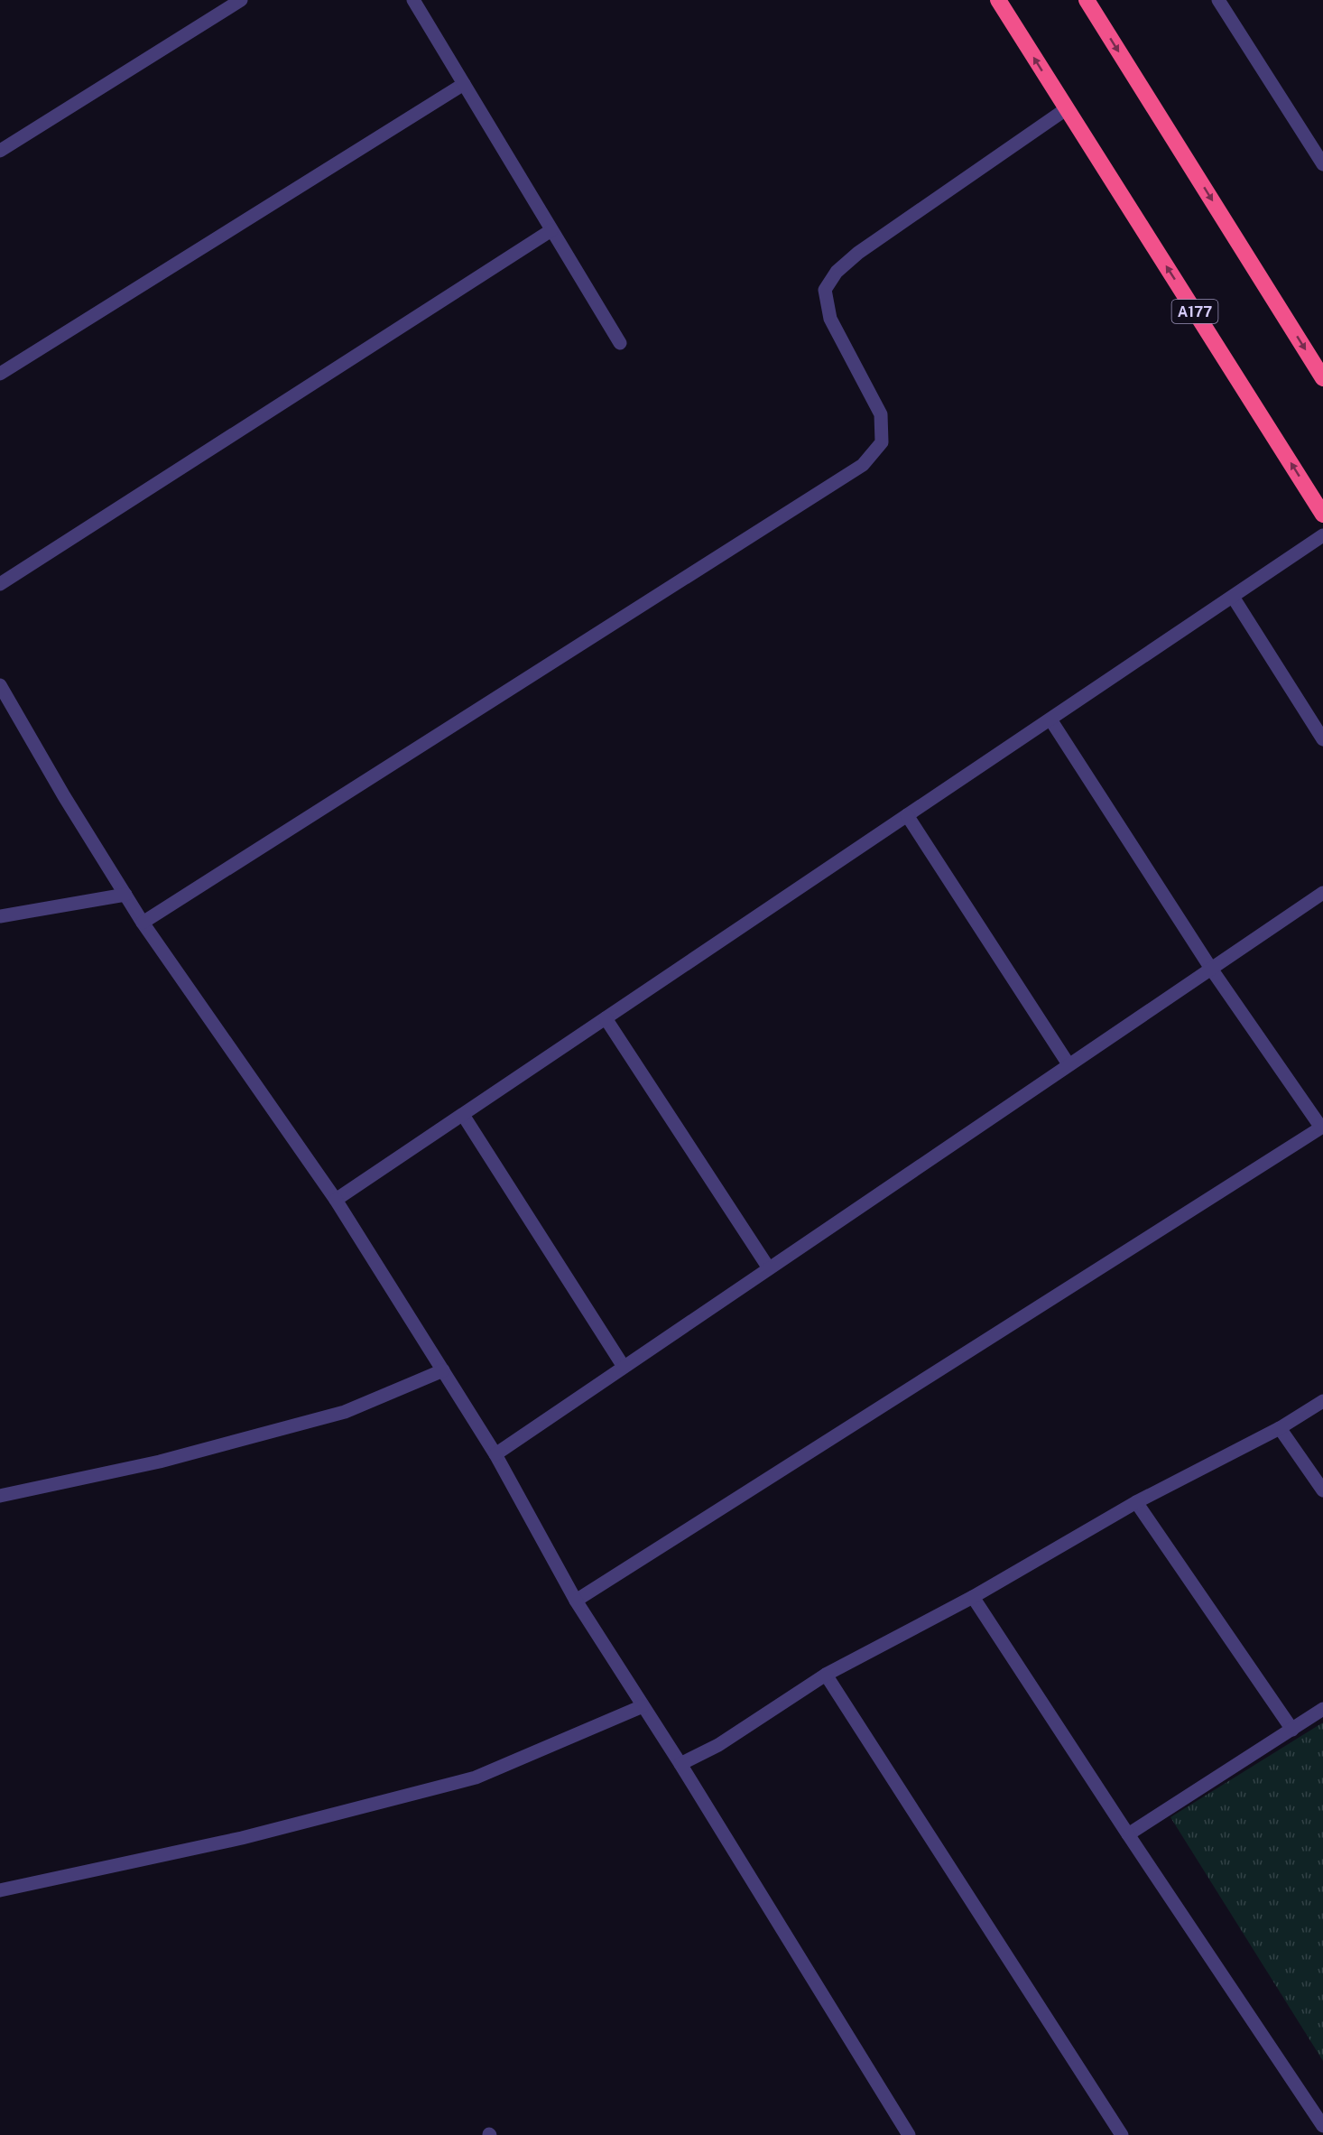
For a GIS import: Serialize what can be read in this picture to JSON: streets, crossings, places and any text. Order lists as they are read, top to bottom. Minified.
{"streets":{"highway":["A177"]}}
